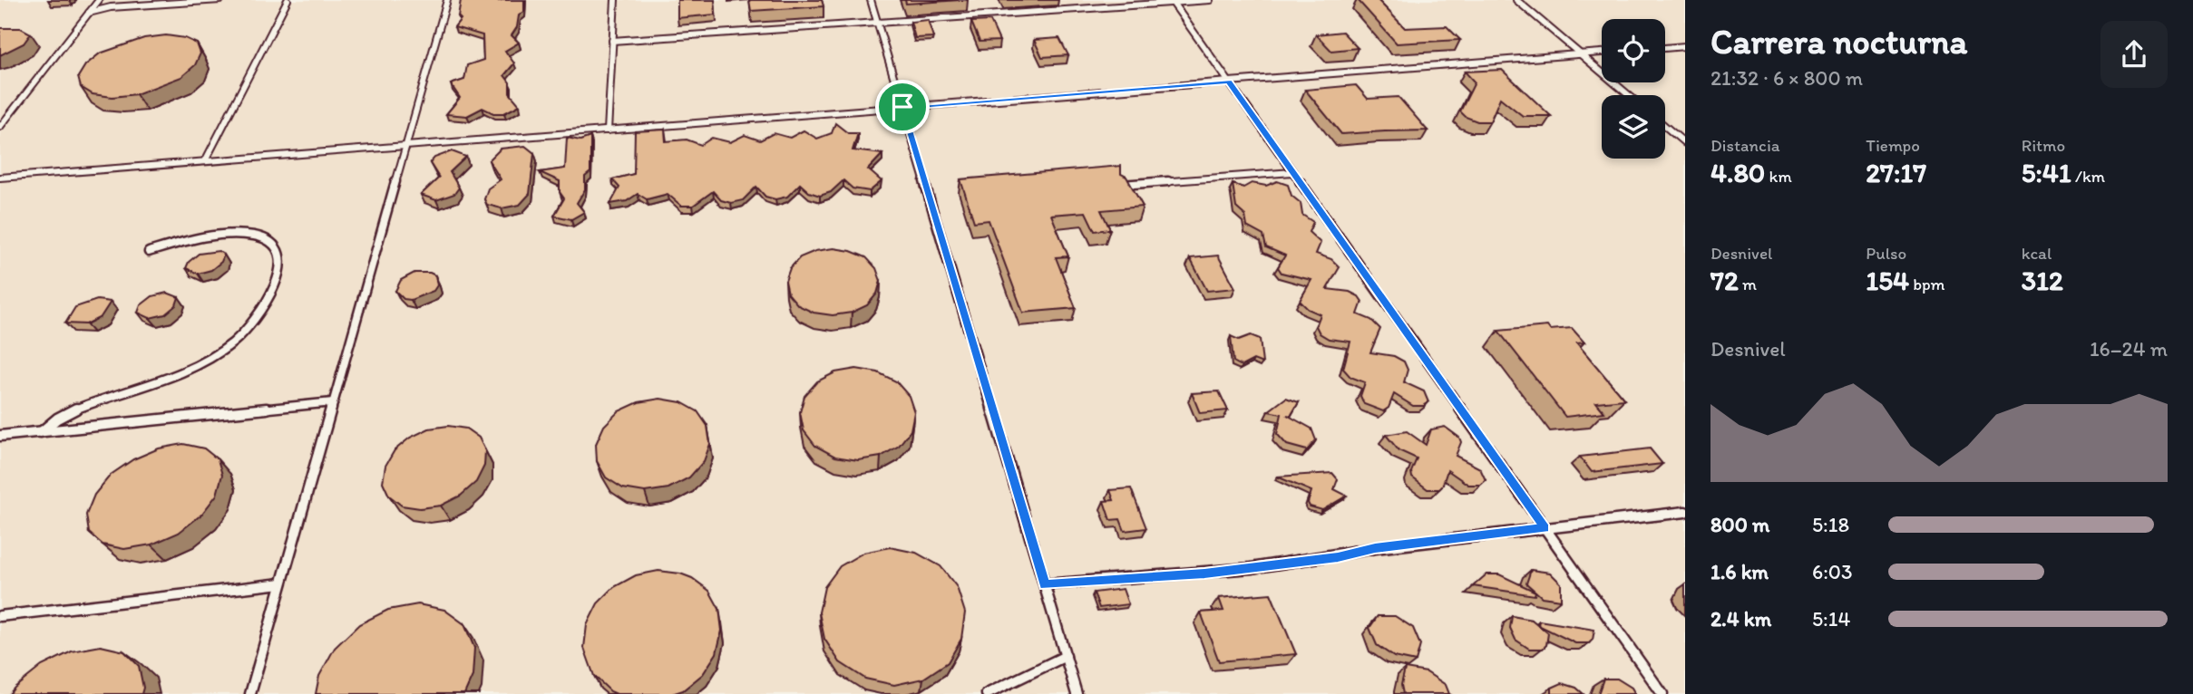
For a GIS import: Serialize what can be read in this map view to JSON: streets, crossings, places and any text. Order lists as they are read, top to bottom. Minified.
{"page":{"heading":["Carrera nocturna","21:32 · 6 × 800 m"],"stats":[["Distancia","4.80 km"],["Tiempo","27:17"],["Ritmo","5:41 /km"],["Desnivel","72 m"],["Pulso","154 bpm"],["kcal","312"]],"chart":["Desnivel","16–24 m"],"list":[{"name":"800 m","note":"5:18"},{"name":"1.6 km","note":"6:03"},{"name":"2.4 km","note":"5:14"}]}}
